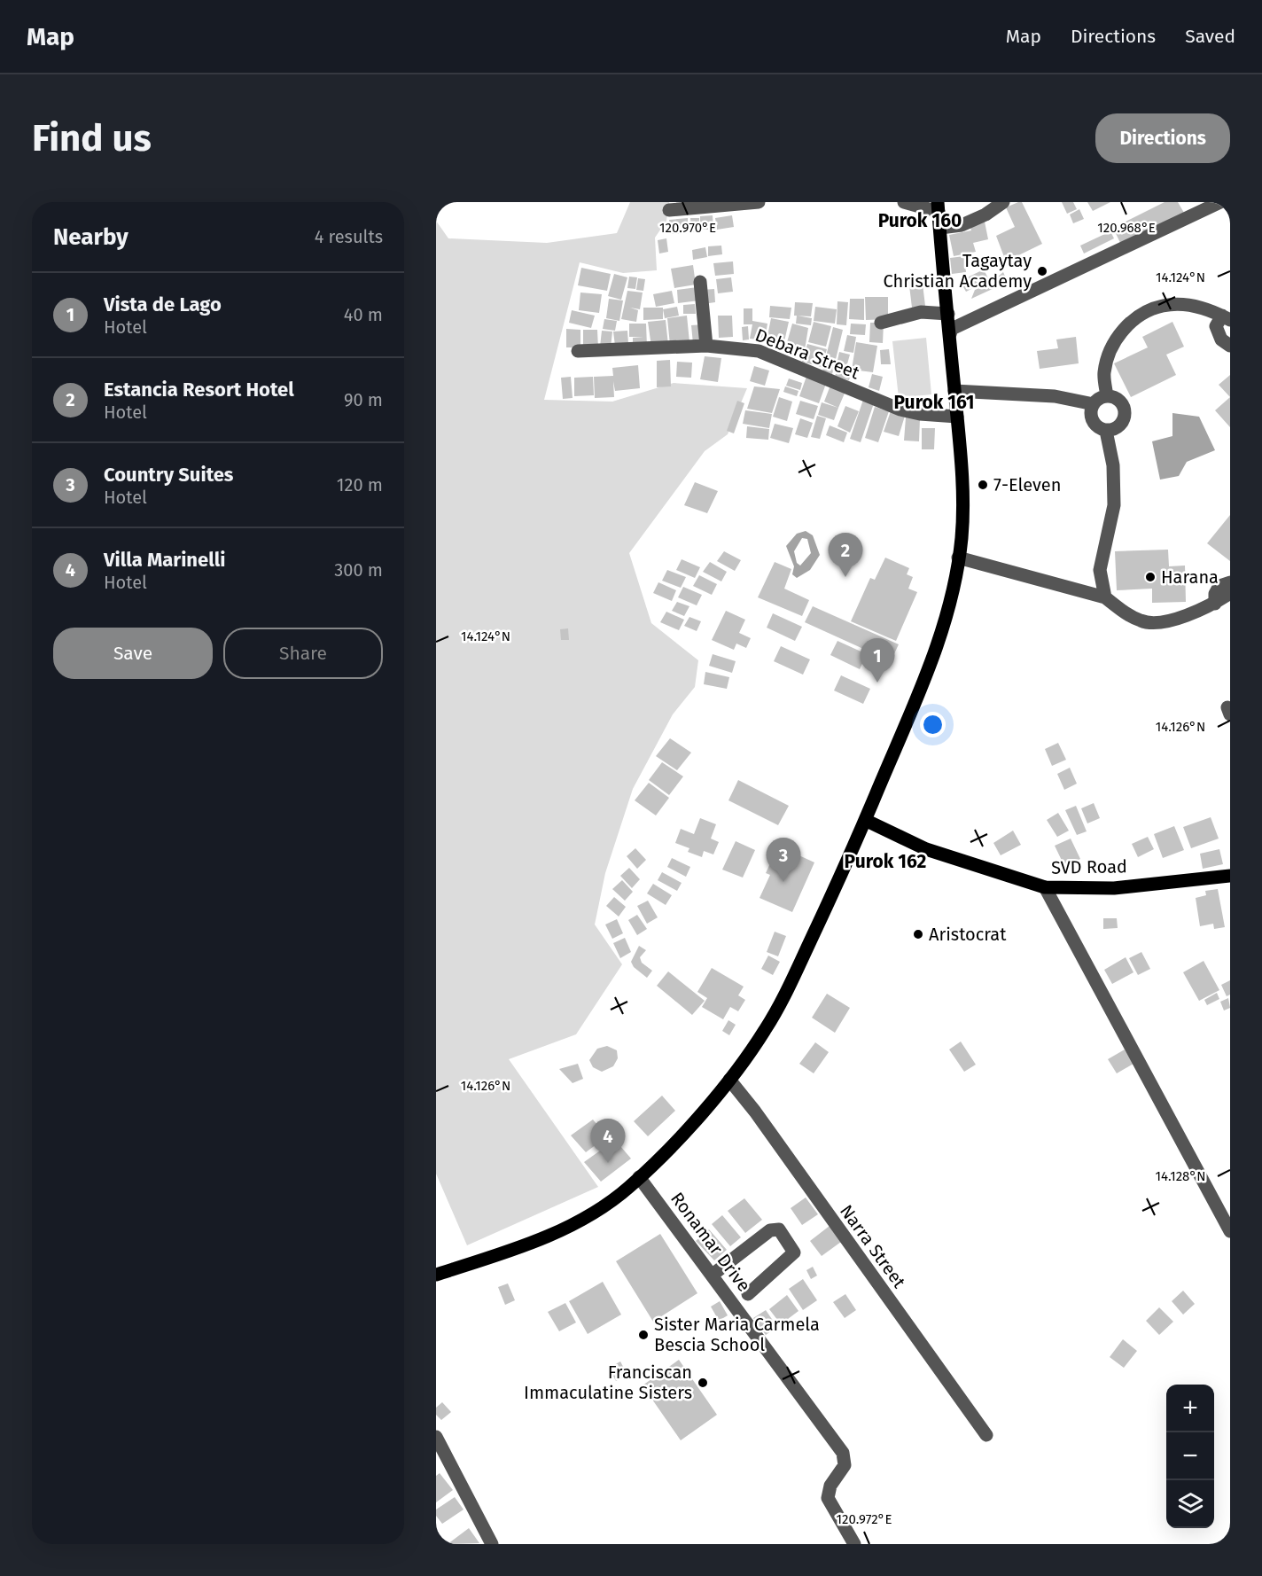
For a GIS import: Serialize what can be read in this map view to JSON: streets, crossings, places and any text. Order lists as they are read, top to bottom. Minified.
{"streets":{"main road":["SVD Road"],"street":["Debara Street","Ronamar Drive","Narra Street"]},"districts":["Purok 160","Purok 161","Purok 162"],"places":["Tagaytay Christian Academy","7-Eleven","Harana","Aristocrat","Sister Maria Carmela Bescia School","Franciscan Immaculatine Sisters"],"page":{"header":"Map","nav":["Map","Directions","Saved"],"buttons":["Directions",["Save","Share"]],"title":"Find us","heading":["Nearby","4 results"],"list":[{"mark":"1","name":"Vista de Lago","note":"Hotel","value":"40 m"},{"mark":"2","name":"Estancia Resort Hotel","note":"Hotel","value":"90 m"},{"mark":"3","name":"Country Suites","note":"Hotel","value":"120 m"},{"mark":"4","name":"Villa Marinelli","note":"Hotel","value":"300 m"}],"pins":["2","1","3","4"],"map_buttons":["+","−"]},"coordinates":["120.970°E","120.968°E","14.124°N","14.126°N","14.128°N","120.972°E"]}
